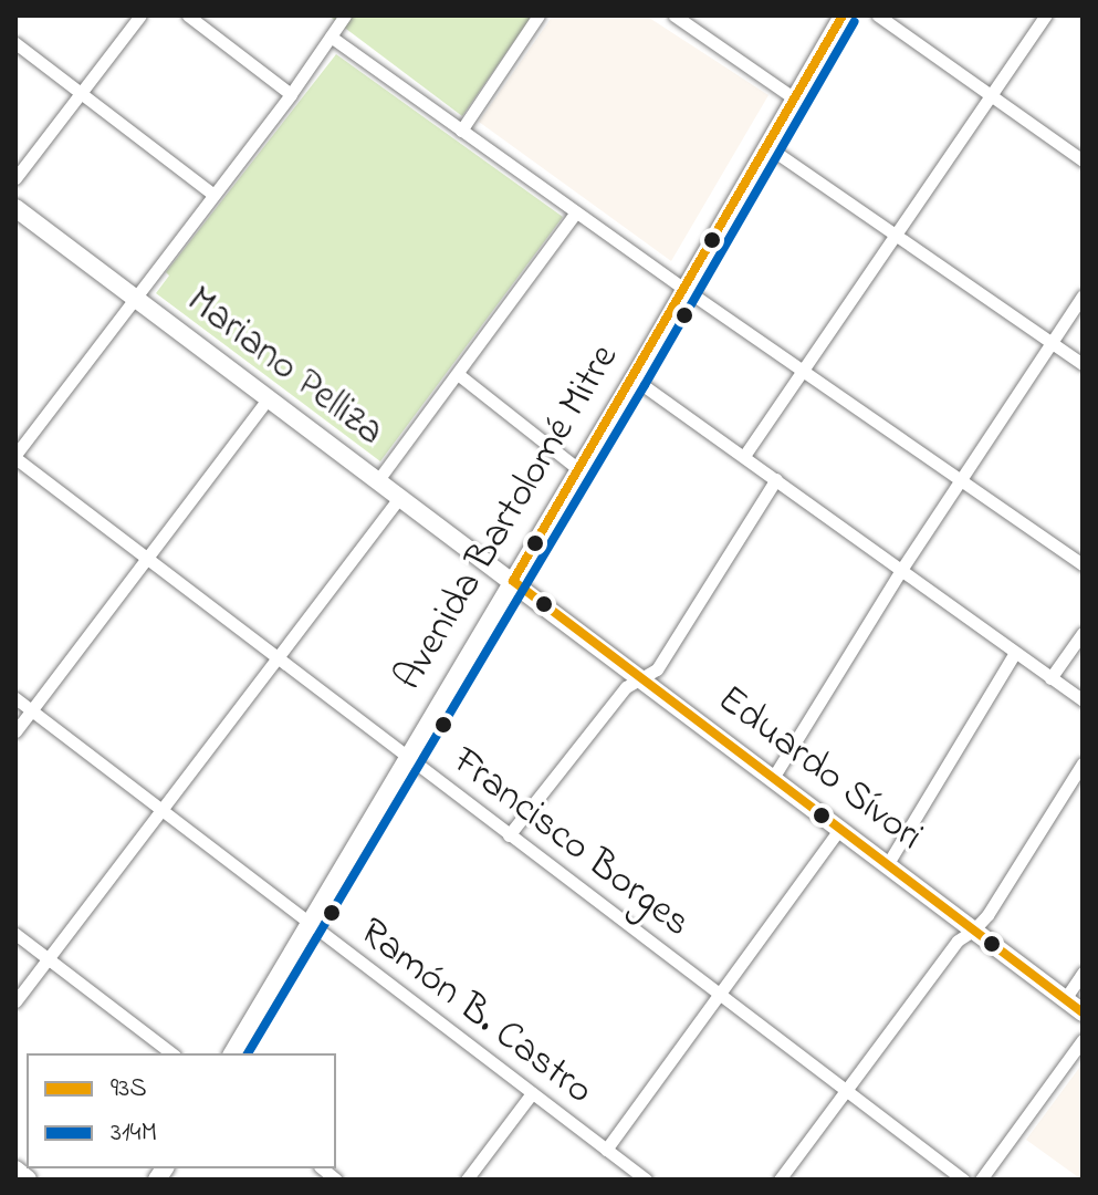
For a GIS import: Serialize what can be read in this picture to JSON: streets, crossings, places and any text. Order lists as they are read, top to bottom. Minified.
{"streets":{"street":["Mariano Pelliza","Avenida Bartolomé Mitre","Eduardo Sívori","Francisco Borges","Ramón B. Castro"]},"crossings":[["Mariano Pelliza","Avenida Bartolomé Mitre"],["Mariano Pelliza","Eduardo Sívori"],["Avenida Bartolomé Mitre","Eduardo Sívori"],["Avenida Bartolomé Mitre","Francisco Borges"],["Avenida Bartolomé Mitre","Ramón B. Castro"]],"lines":["transit line 93S","transit line 314M"],"legend":["93S","314M"]}
